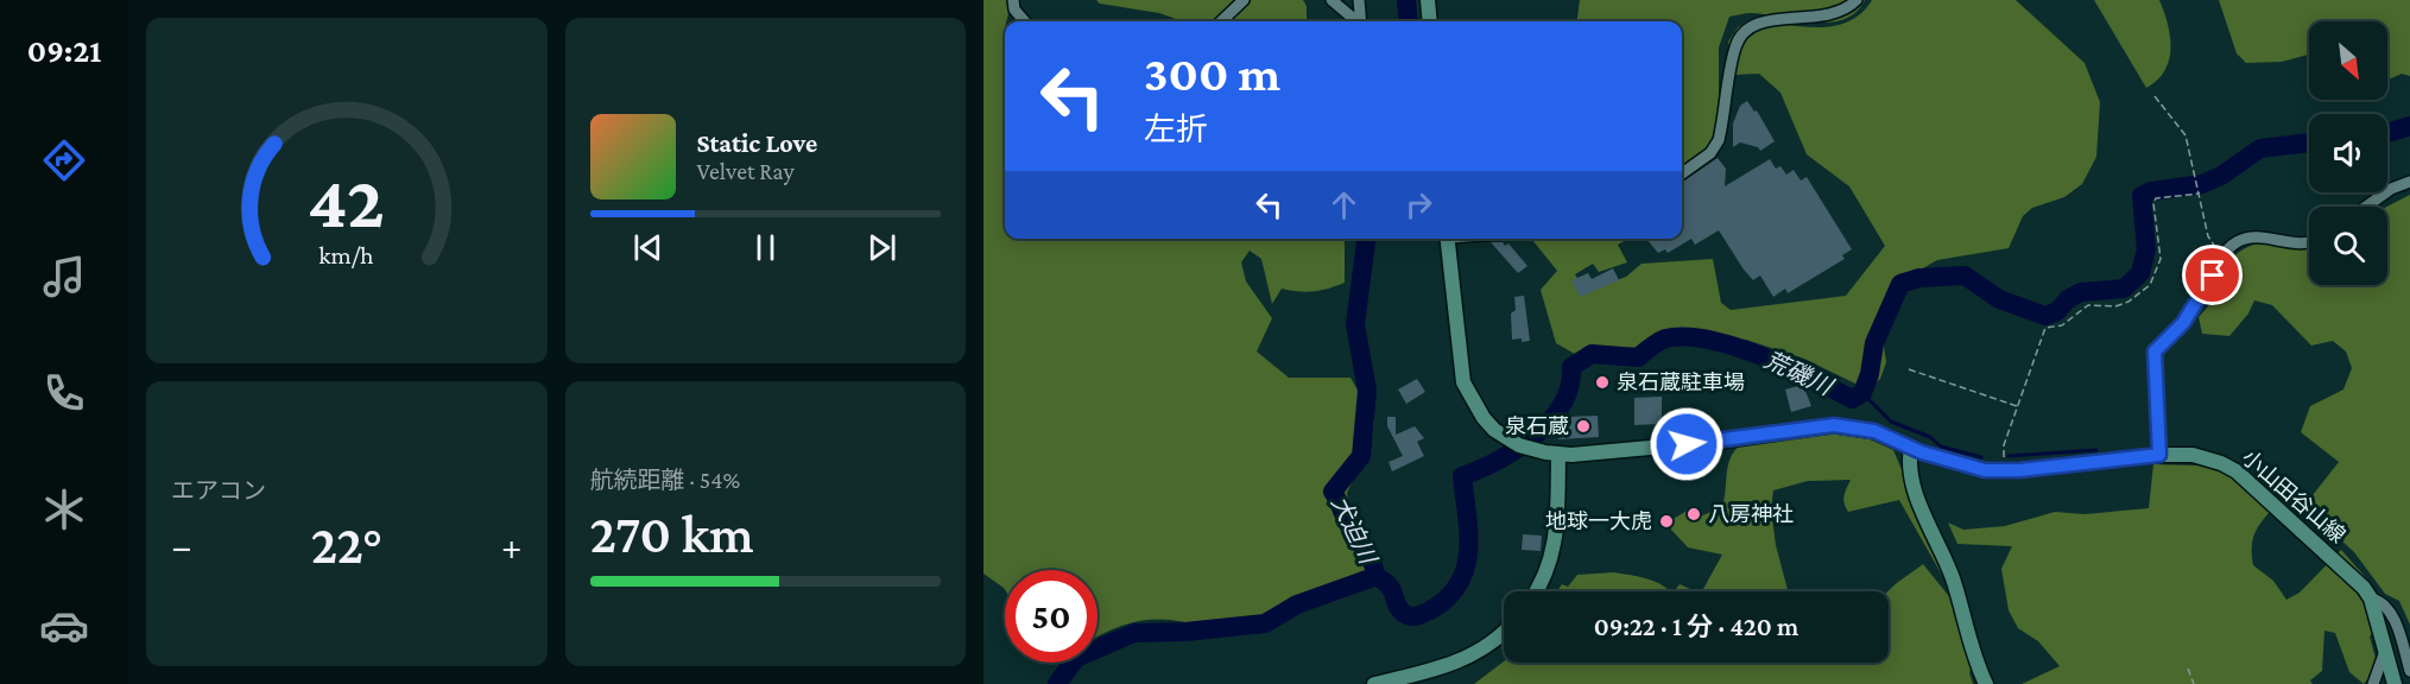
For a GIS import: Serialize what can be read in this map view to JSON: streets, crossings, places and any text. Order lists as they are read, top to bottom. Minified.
{"streets":{"main road":["小山田谷山線"]},"water":["荒磯川","犬迫川"],"places":["泉石蔵駐車場","泉石蔵","八房神社","地球一大虎"],"north":"bottom right","page":{"tabs":"09:21","turn":["300 m","左折"],"song":["Static Love","Velvet Ray"],"tile":["エアコン",["航続距離 · 54%","270 km"]],"heat":["−","22°","+"],"limit":"50","trip":"09:22 · 1 分 · 420 m","gauge":["42","km/h"]}}
